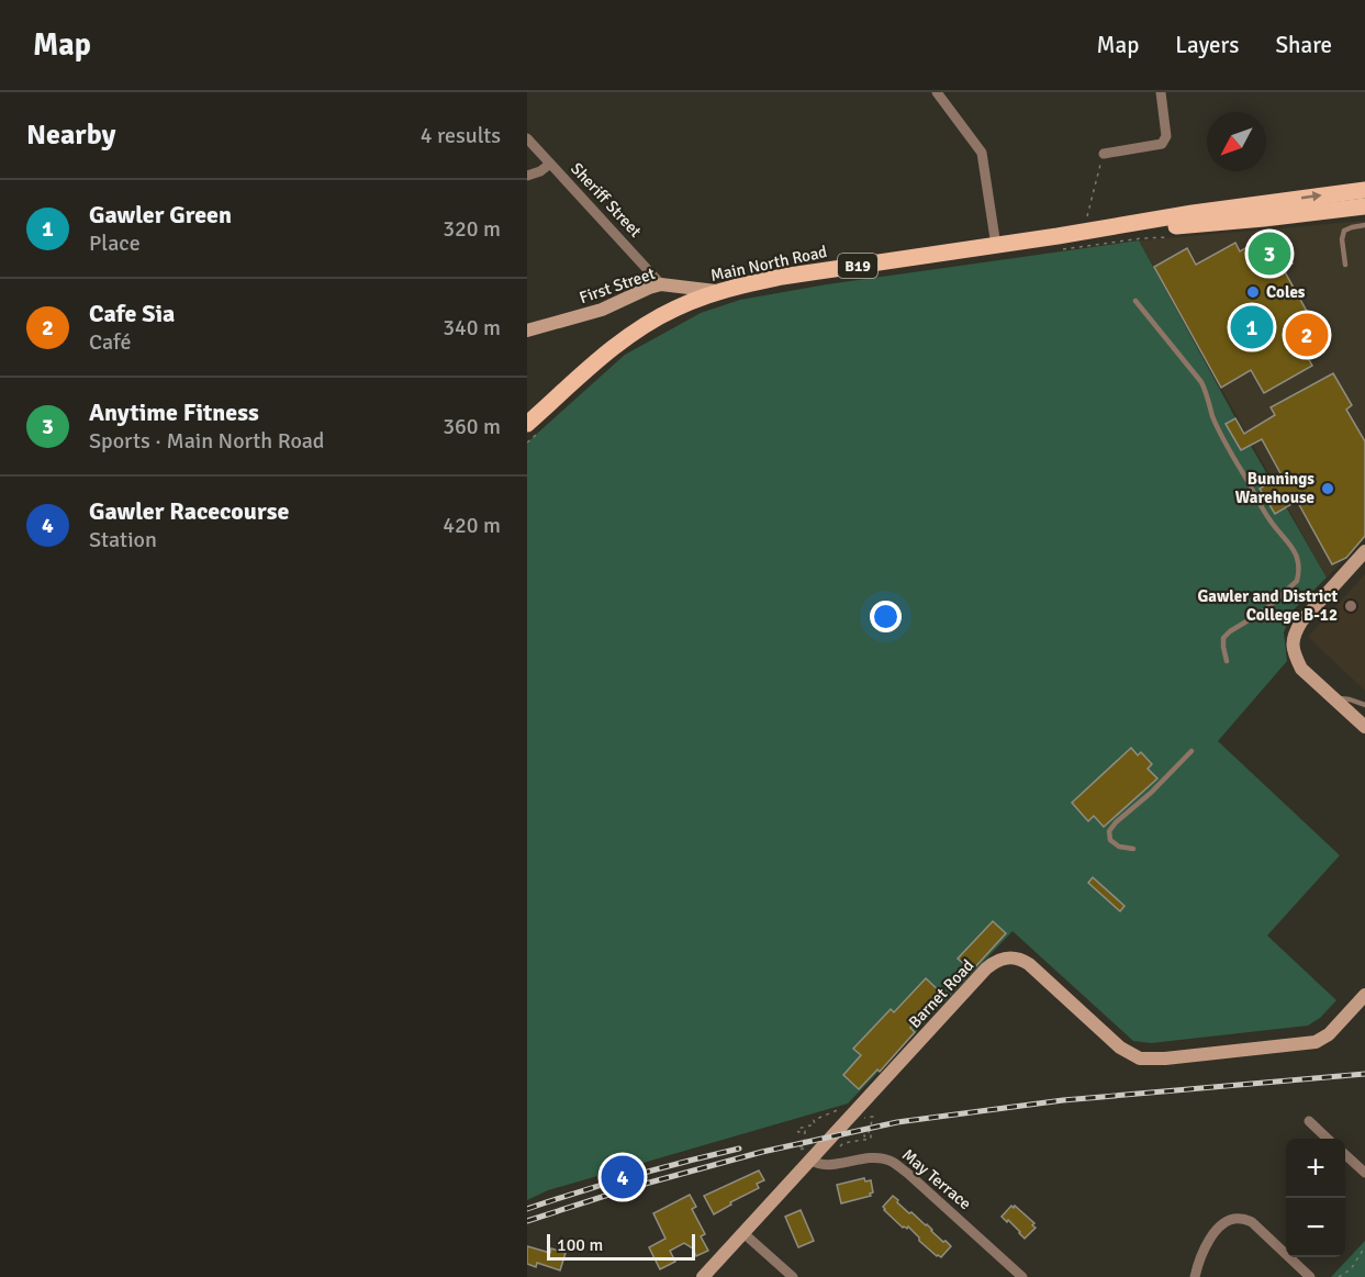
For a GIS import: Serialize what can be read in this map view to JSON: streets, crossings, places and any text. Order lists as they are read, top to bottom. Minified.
{"streets":{"main road":["Main North Road","B19"],"street":["Sheriff Street","First Street","Barnet Road","May Terrace"]},"crossings":[["Sheriff Street","First Street"],["Main North Road","First Street"],["Barnet Road","May Terrace"]],"places":["Coles","Bunnings Warehouse","Gawler and District College B-12"],"scale_bar":"100 m","north":"bottom left","page":{"header":"Map","nav":["Map","Layers","Share"],"heading":["Nearby","4 results"],"list":[{"mark":"1","name":"Gawler Green","note":"Place","value":"320 m"},{"mark":"2","name":"Cafe Sia","note":"Café","value":"340 m"},{"mark":"3","name":"Anytime Fitness","note":"Sports · Main North Road","value":"360 m"},{"mark":"4","name":"Gawler Racecourse","note":"Station","value":"420 m"}],"pins":["3","1","2","4"],"map_buttons":["+","−"],"scale":"100 m"}}
